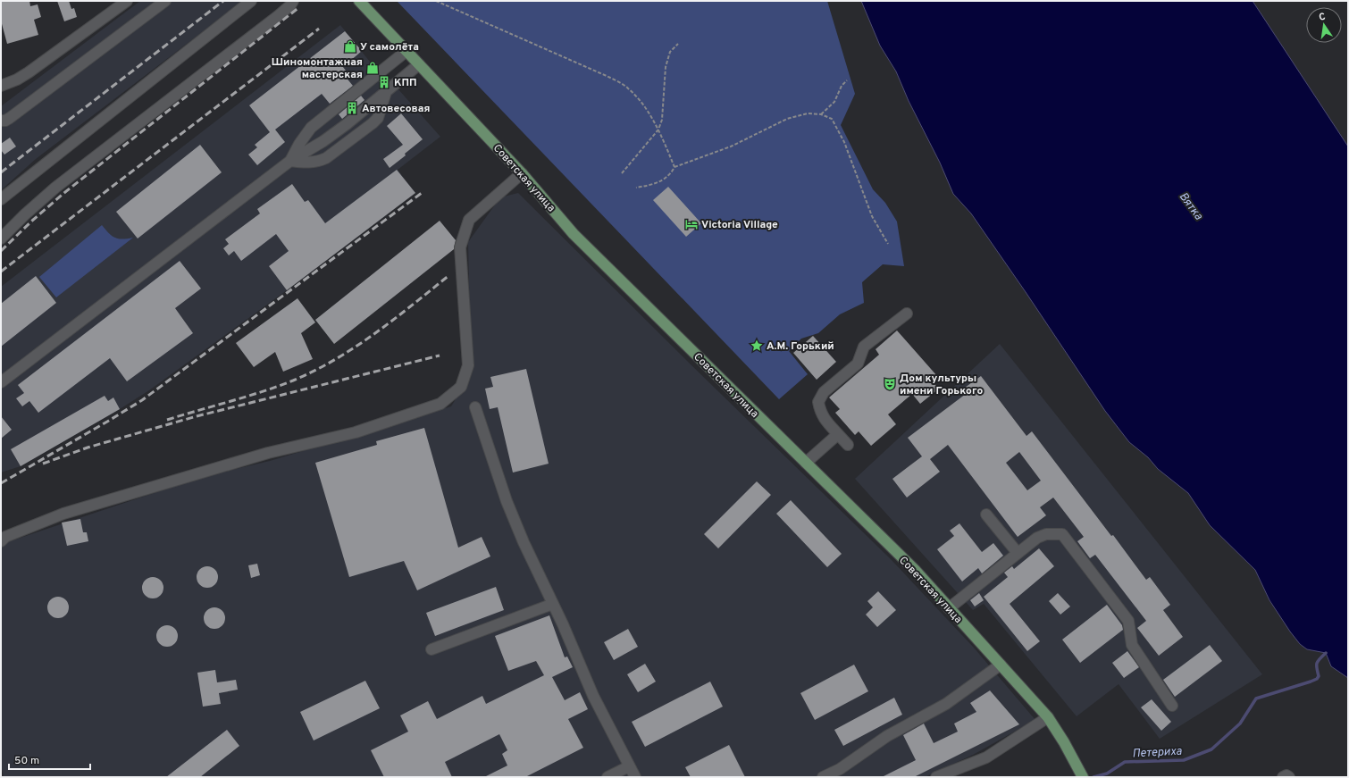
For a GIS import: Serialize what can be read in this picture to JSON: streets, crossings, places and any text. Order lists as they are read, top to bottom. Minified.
{"streets":{"main road":["Советская улица"]},"water":["Вятка","Петериха"],"places":{"shop":["У самолёта","Шиномонтажная мастерская"],"building":["КПП","Автовесовая"],"hotel":["Victoria Village"],"place":["А.М. Горький"],"theatre":["Дом культуры имени Горького"]},"scale_bar":"50 m","north":"top"}
